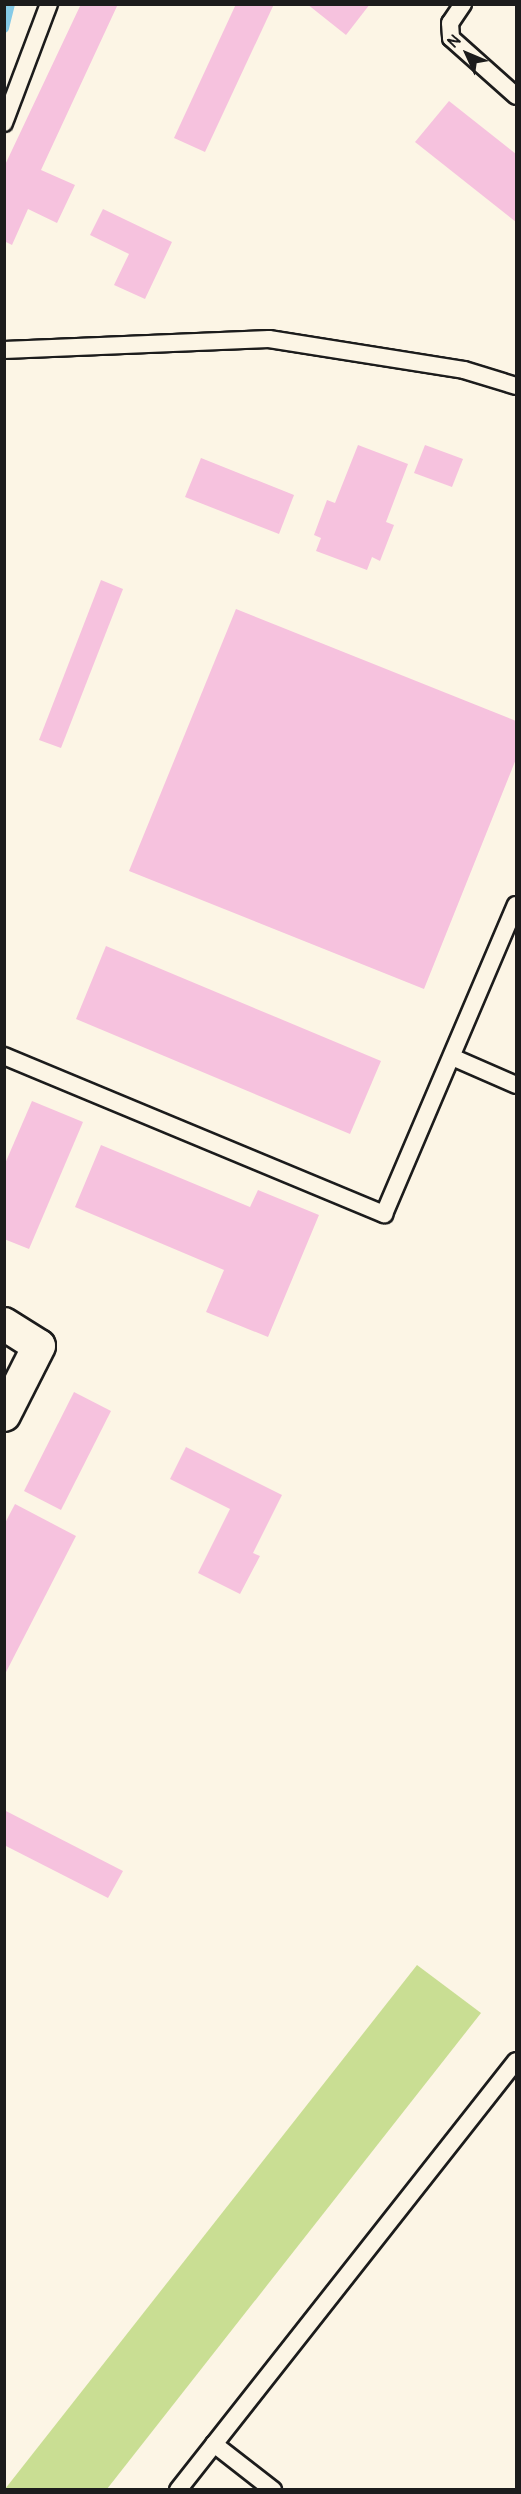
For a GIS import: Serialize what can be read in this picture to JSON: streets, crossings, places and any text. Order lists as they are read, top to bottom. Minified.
{"north":"top left"}
